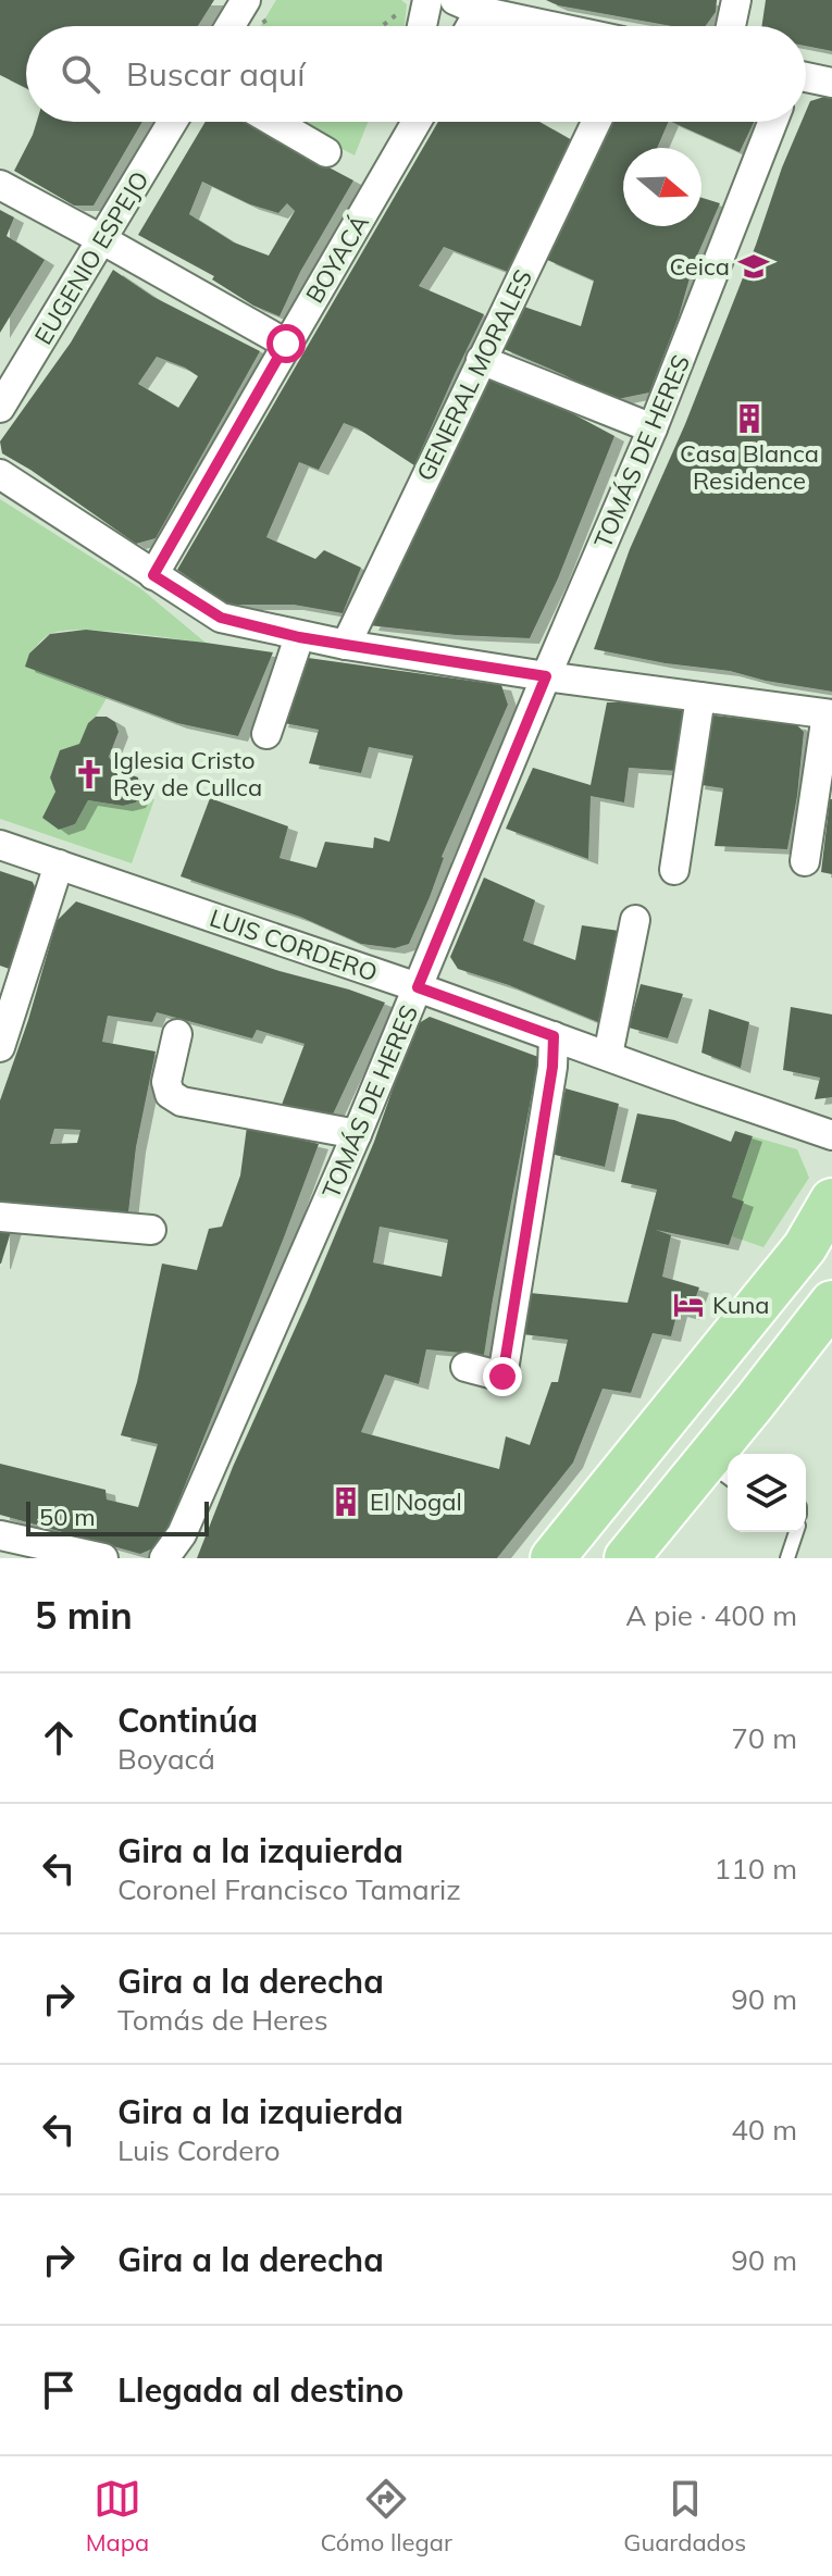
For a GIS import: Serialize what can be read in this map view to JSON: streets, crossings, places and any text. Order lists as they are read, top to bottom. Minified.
{"streets":{"street":["EUGENIO ESPEJO","BOYACÁ","GENERAL MORALES","TOMÁS DE HERES","LUIS CORDERO"]},"crossings":[["TOMÁS DE HERES","LUIS CORDERO"]],"places":{"school or university":["Ceica"],"building":["Casa Blanca Residence","El Nogal"],"church":["Iglesia Cristo Rey de Cullca"],"hotel":["Kuna"]},"scale_bar":"50 m","north":"right","page":{"search":"Buscar aquí","scale":"50 m","heading":["5 min","A pie · 400 m"],"list":[["Continúa","Boyacá","70 m"],["Gira a la izquierda","Coronel Francisco Tamariz","110 m"],["Gira a la derecha","Tomás de Heres","90 m"],["Gira a la izquierda","Luis Cordero","40 m"],["Gira a la derecha","90 m"],"Llegada al destino"],"nav":["Mapa","Cómo llegar","Guardados"]}}
